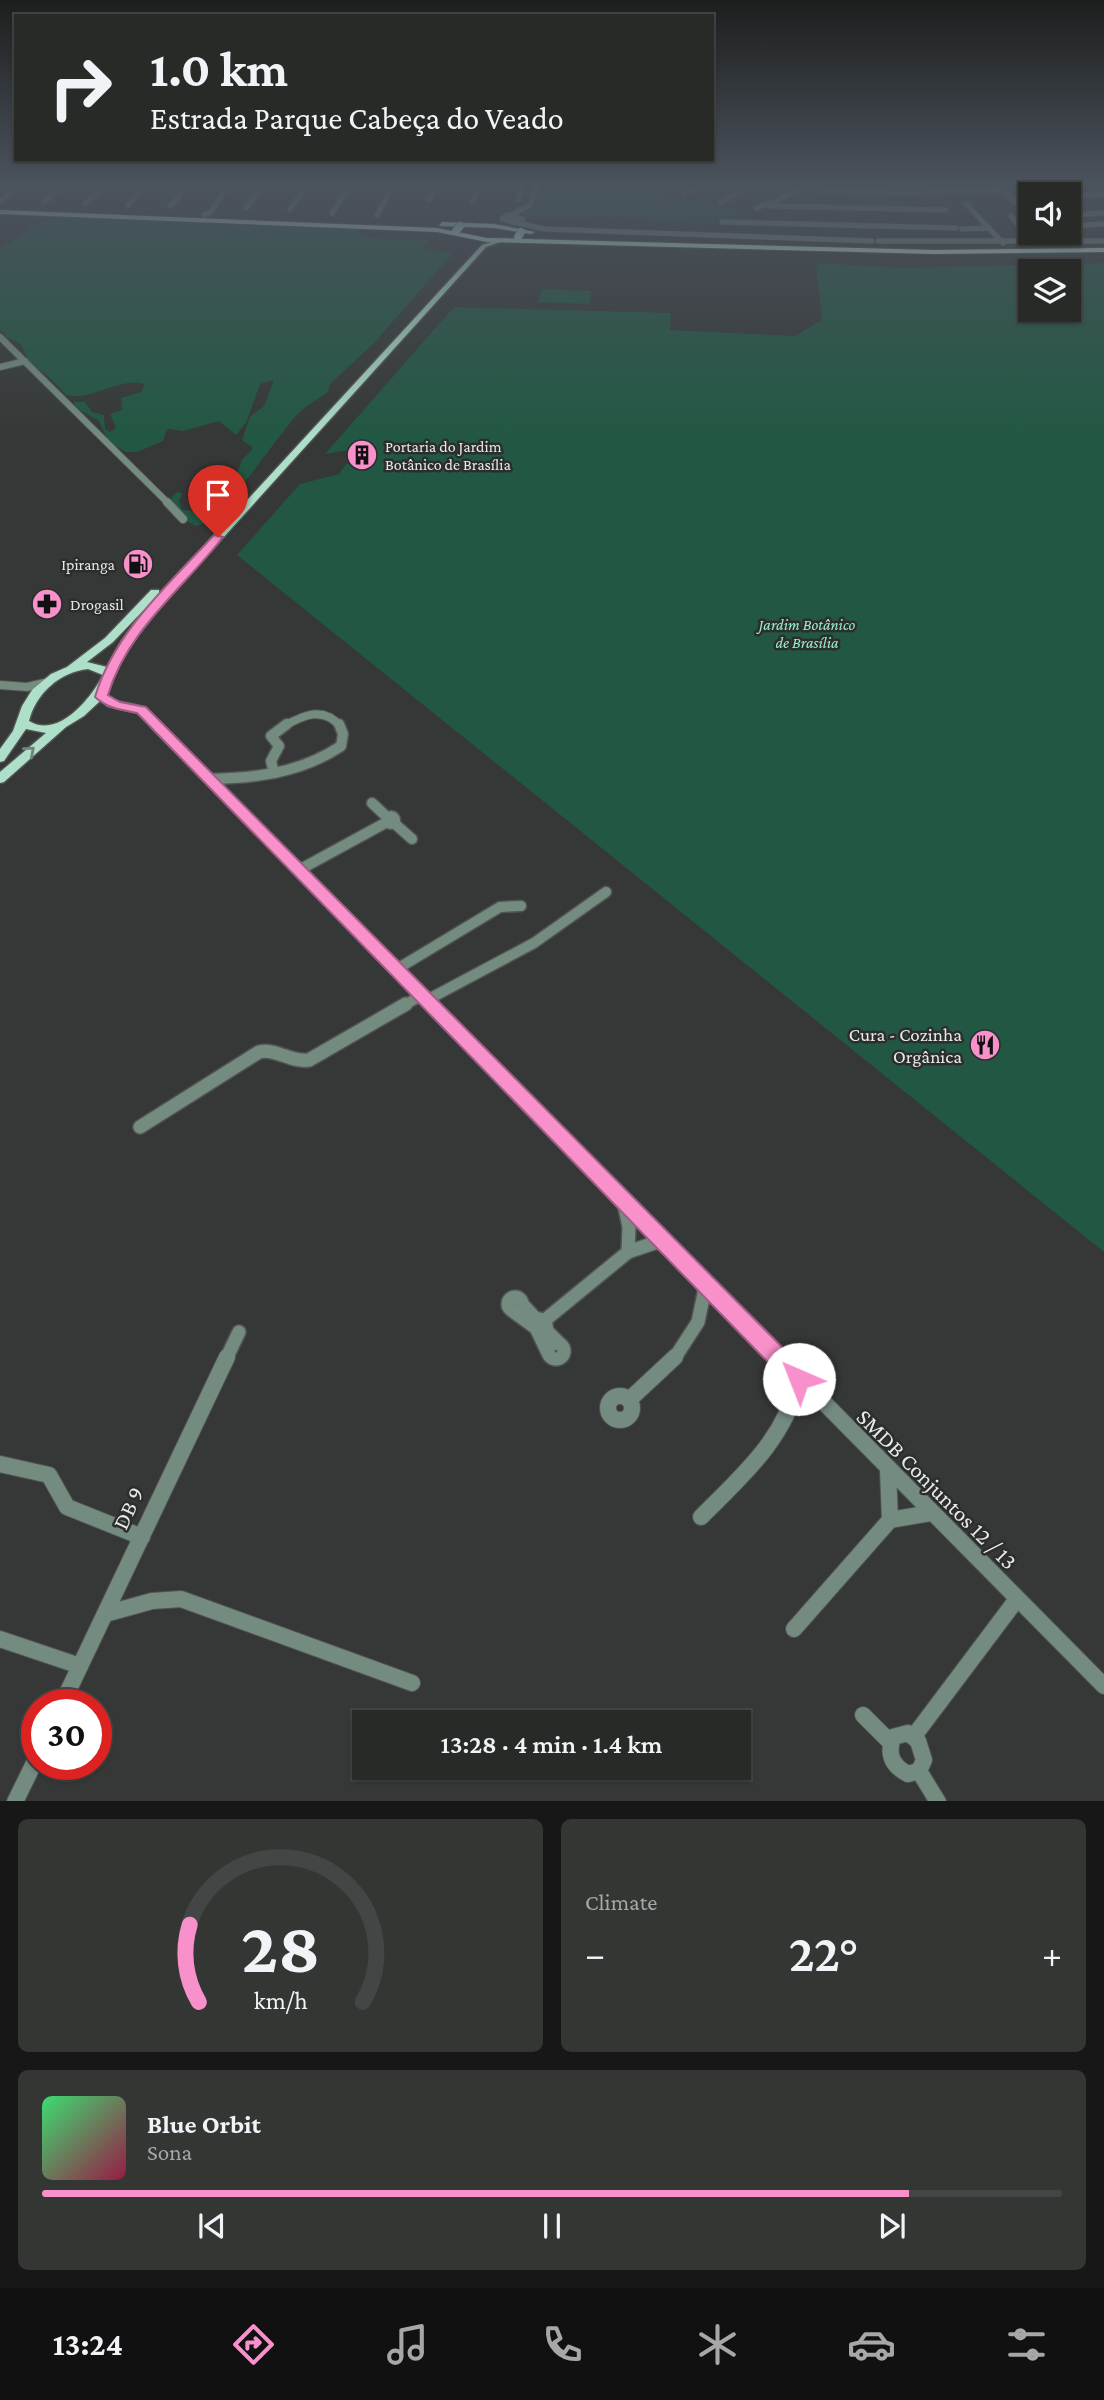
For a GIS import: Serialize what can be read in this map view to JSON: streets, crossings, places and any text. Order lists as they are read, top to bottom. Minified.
{"streets":{"street":["SMDB Conjuntos 12 / 13","DB 9"]},"parks":["Jardim Botânico de Brasília"],"places":{"building":["Portaria do Jardim Botânico de Brasília"],"fuel station":["Ipiranga"],"pharmacy":["Drogasil"],"restaurant":["Cura - Cozinha Orgânica"]},"page":{"turn":["1.0 km","Estrada Parque Cabeça do Veado"],"limit":"30","trip":"13:28 · 4 min · 1.4 km","tile":"Climate","heat":["−","22°","+"],"song":["Blue Orbit","Sona"],"tabs":"13:24","gauge":["28","km/h"]}}
